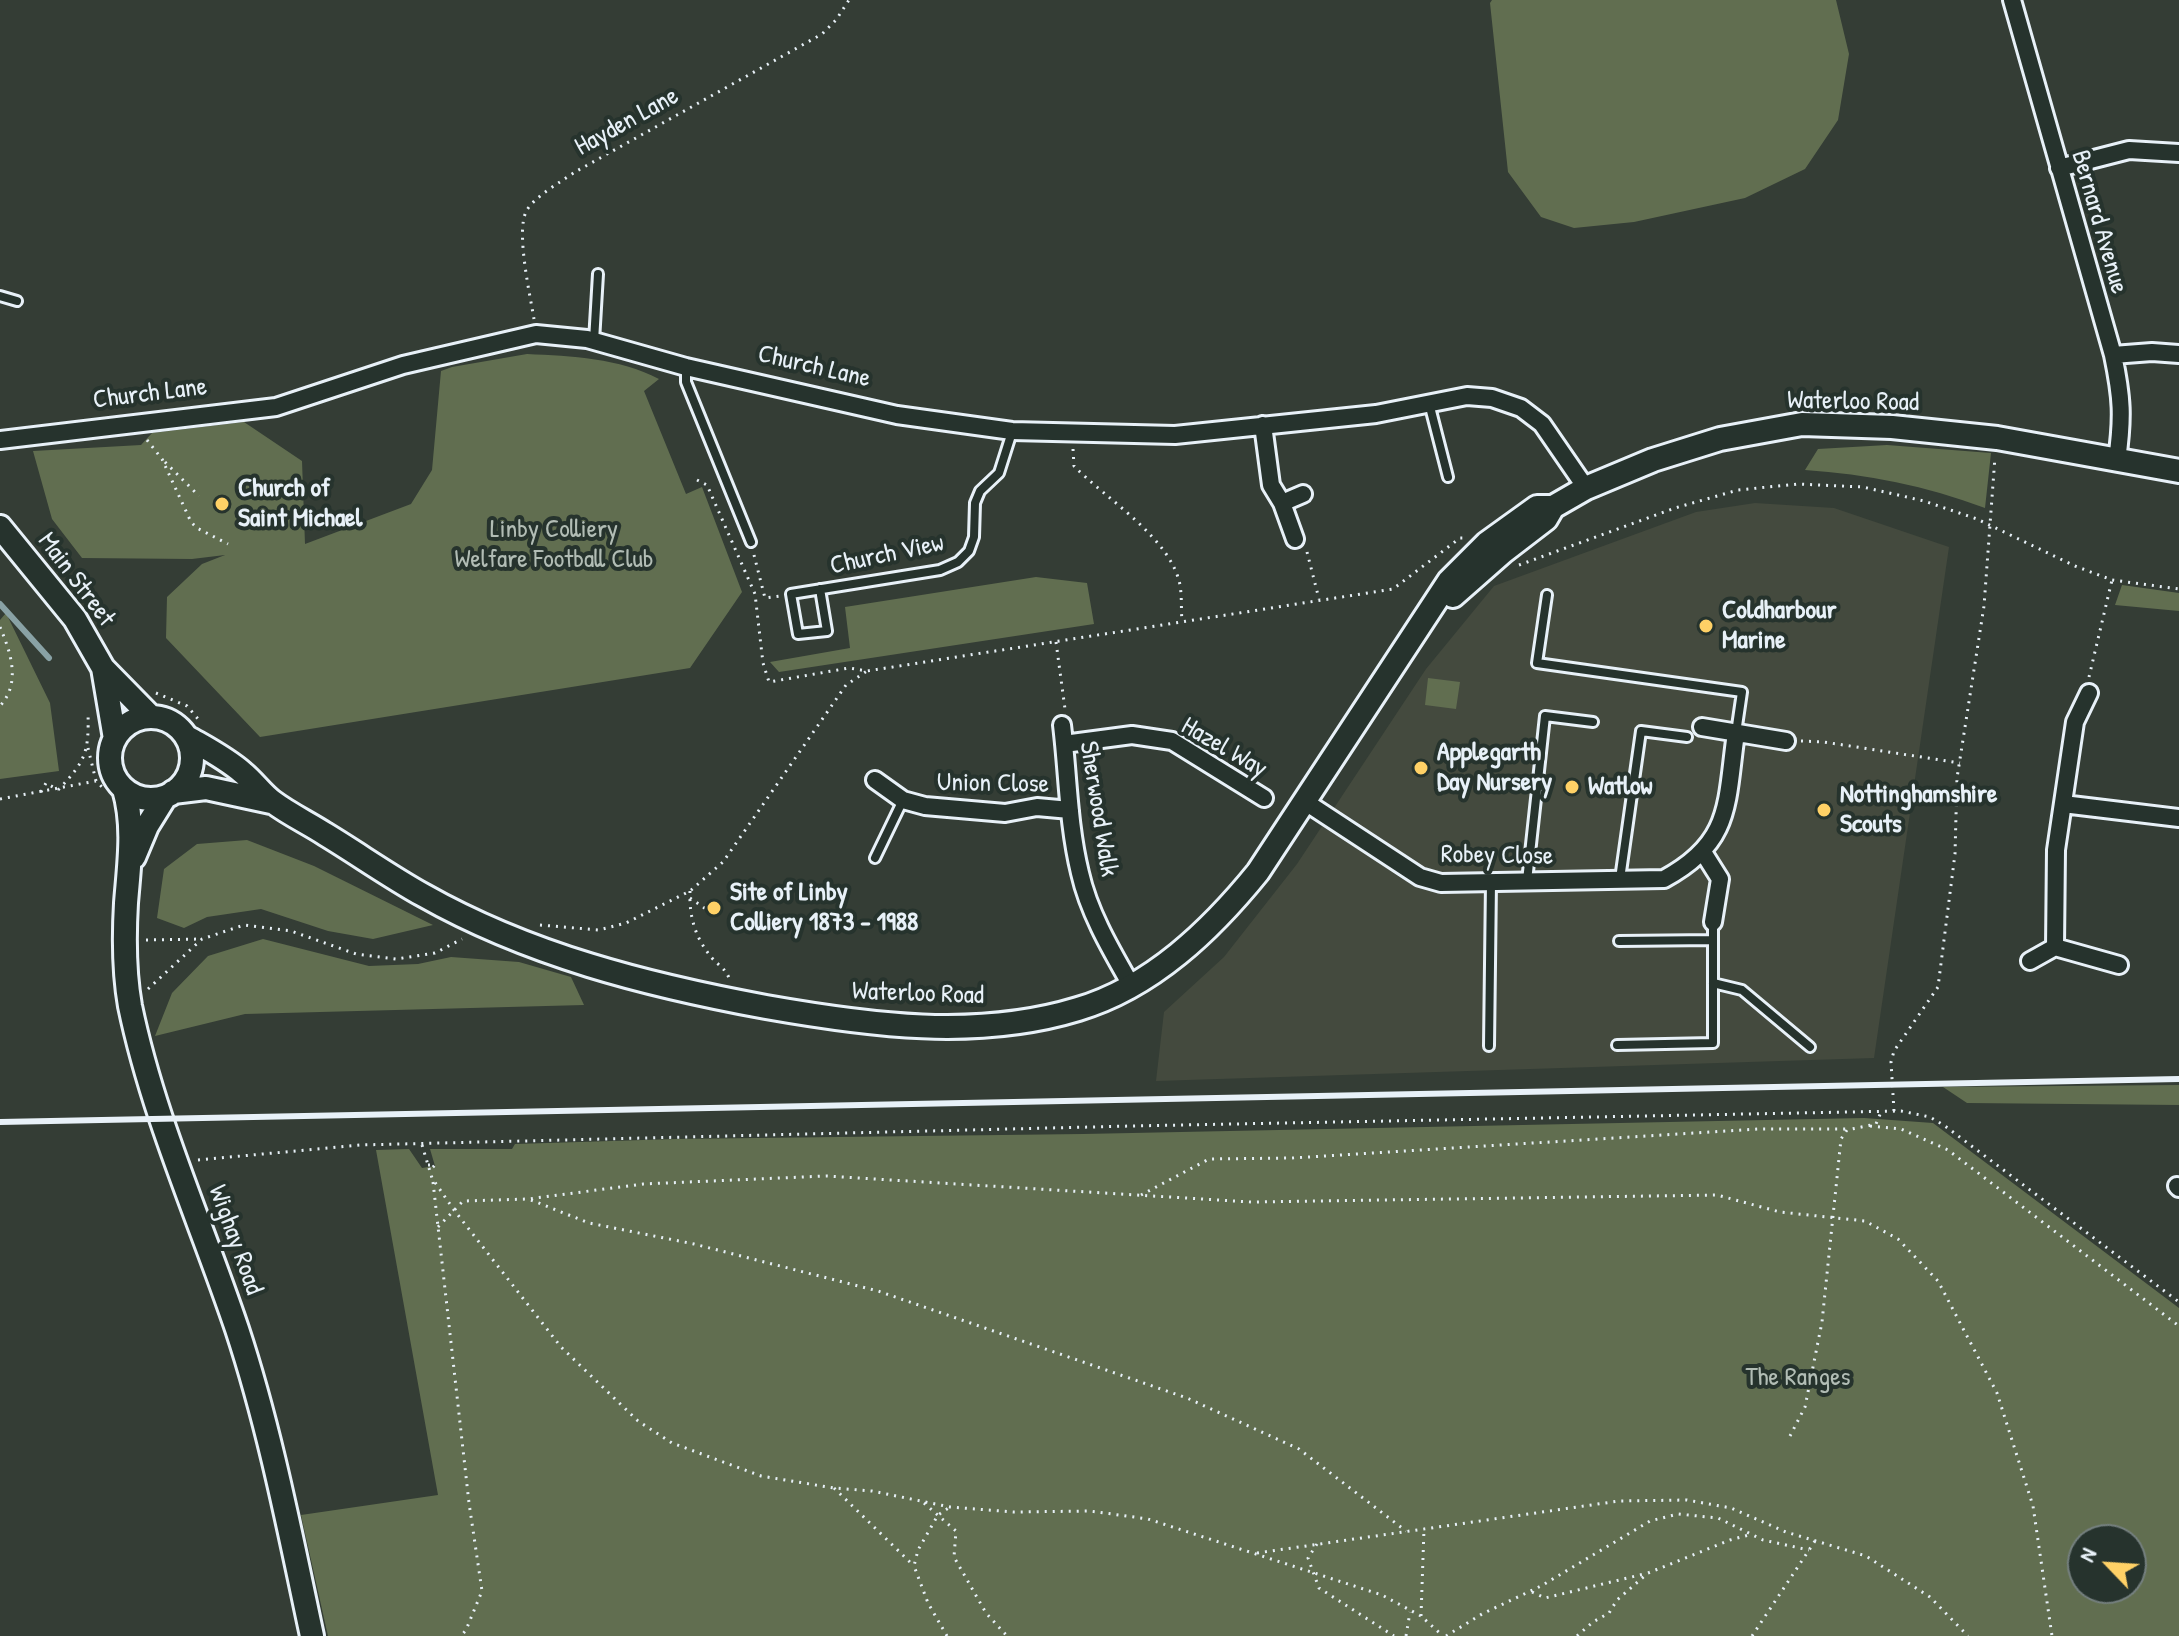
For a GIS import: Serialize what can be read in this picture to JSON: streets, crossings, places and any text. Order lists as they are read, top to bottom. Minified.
{"streets":{"street":["Bernard Avenue","Church Lane","Waterloo Road","Main Street","Hazel Way","Union Close","Sherwood Walk","Robey Close","Wighay Road"],"lane":["Church View"],"path":["Hayden Lane"]},"crossings":[["Hayden Lane","Church Lane"],["Bernard Avenue","Waterloo Road"],["Church Lane","Waterloo Road"],["Church Lane","Church View"],["Waterloo Road","Main Street"],["Waterloo Road","Sherwood Walk"],["Waterloo Road","Robey Close"],["Waterloo Road","Wighay Road"],["Main Street","Wighay Road"],["Hazel Way","Sherwood Walk"],["Union Close","Sherwood Walk"]],"parks":["Linby Colliery Welfare Football Club","The Ranges"],"places":["Church of Saint Michael","Coldharbour Marine","Applegarth Day Nursery","Watlow","Nottinghamshire Scouts","Site of Linby Colliery 1873 - 1988"],"north":"top left"}
